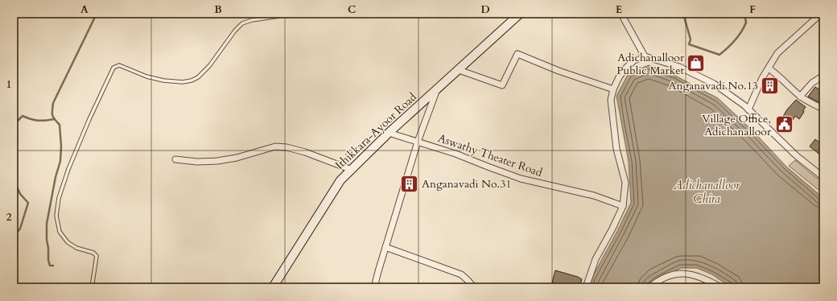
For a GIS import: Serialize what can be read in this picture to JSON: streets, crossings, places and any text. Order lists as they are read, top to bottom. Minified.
{"streets":{"main road":["Ithikkara-Ayoor Road"],"street":["Aswathy Theater Road"]},"crossings":[["Ithikkara-Ayoor Road","Aswathy Theater Road"]],"water":["Adichanalloor Chira"],"places":{"shop":["Adichanalloor Public Market"],"building":["Anganavadi No.13","Anganavadi No.31"],"public building":["Village Office, Adichanalloor"]},"grid":{"columns":["A","B","C","D","E","F"],"rows":["1","2"]}}
